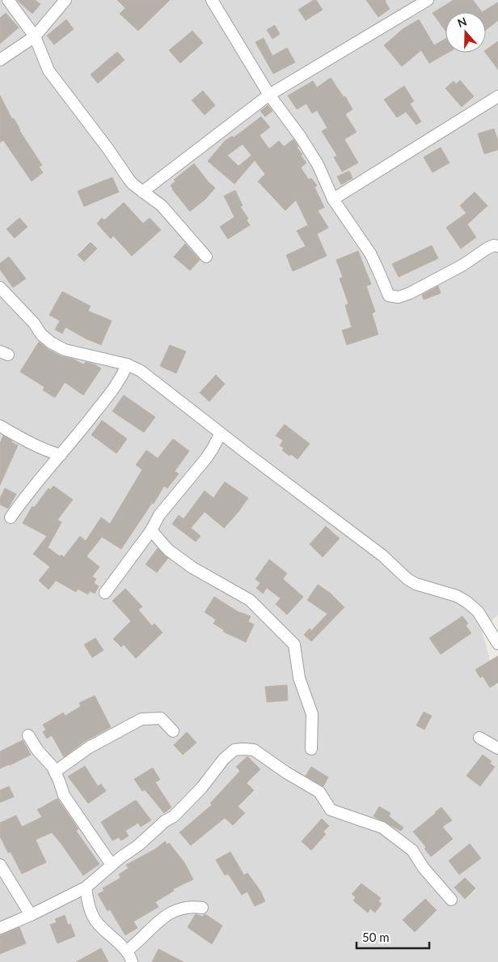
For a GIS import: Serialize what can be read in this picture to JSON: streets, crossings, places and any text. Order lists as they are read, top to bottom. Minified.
{"scale_bar":"50 m","north":"top"}
